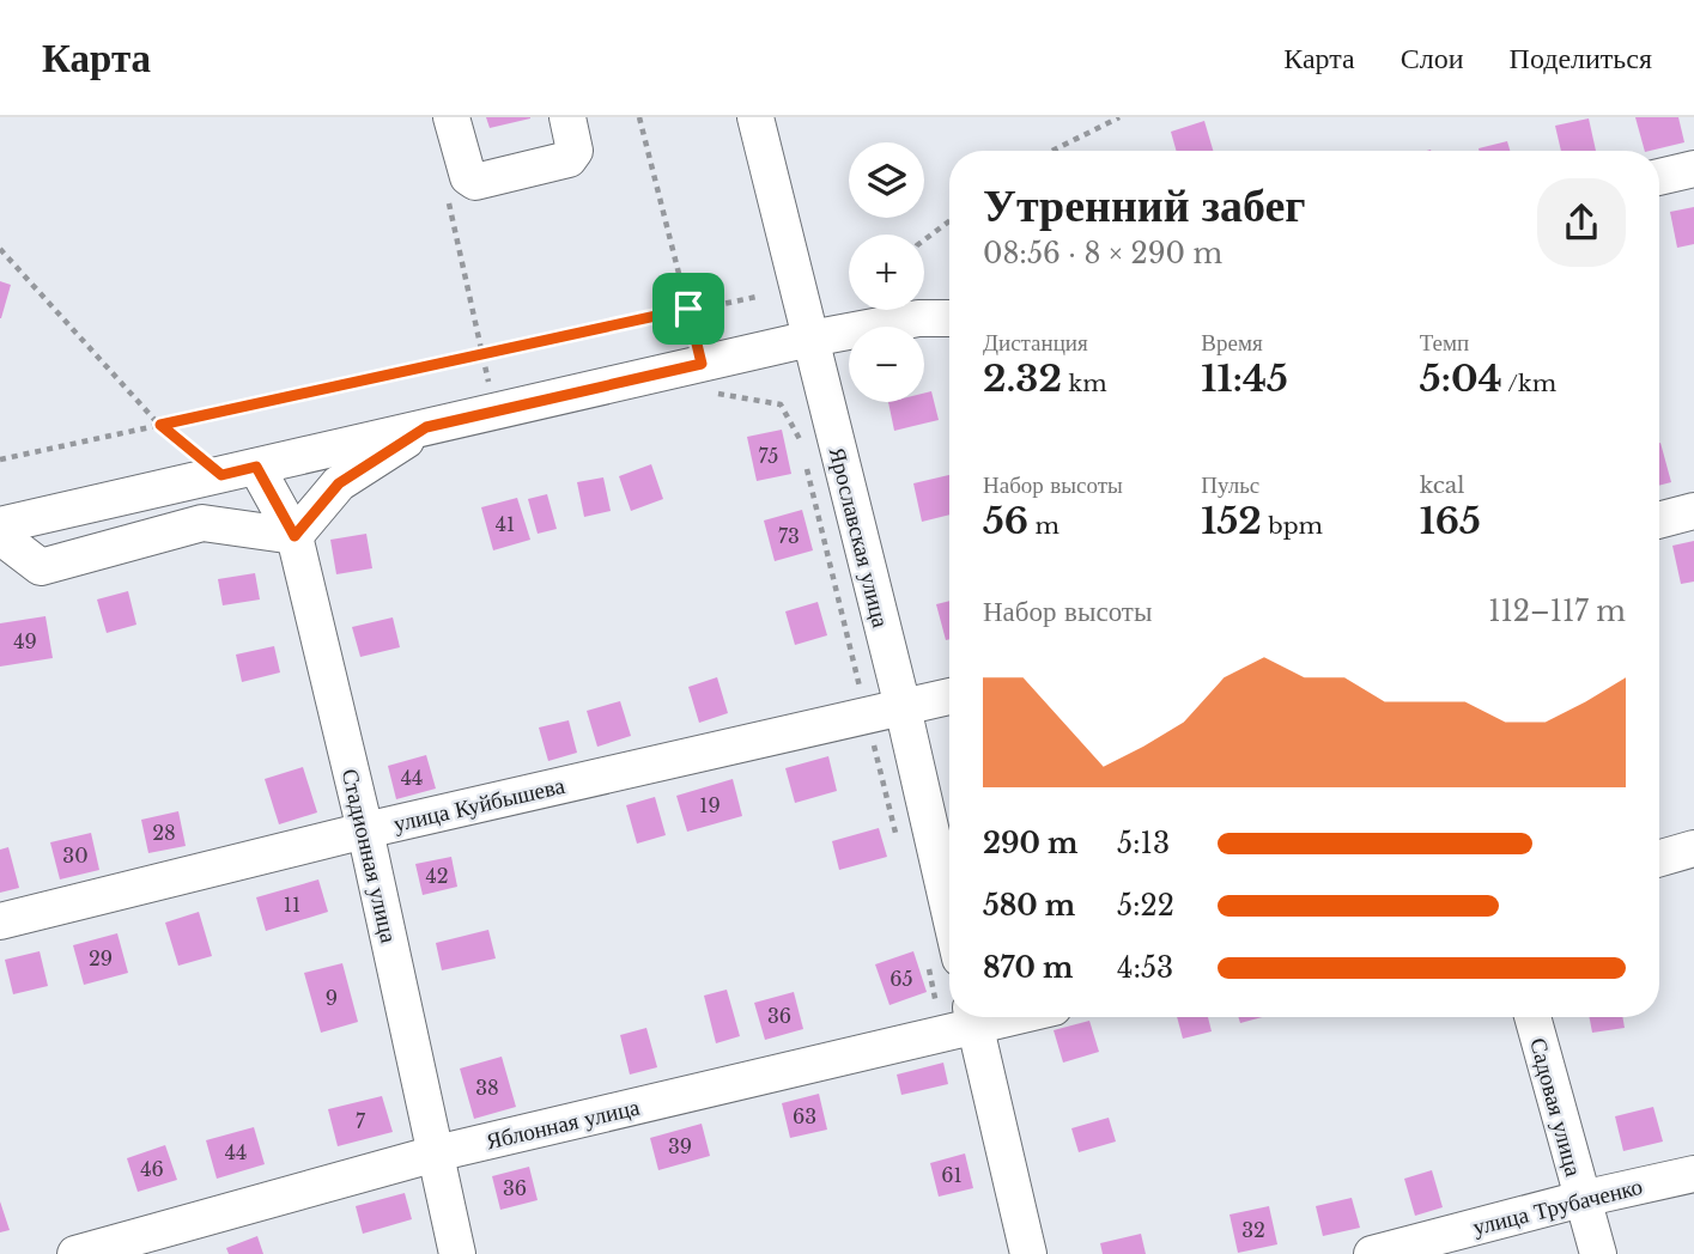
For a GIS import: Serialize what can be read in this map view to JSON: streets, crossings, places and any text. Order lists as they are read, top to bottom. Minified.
{"streets":{"street":["Ярославская улица","улица Куйбышева","Стадионная улица","Садовая улица","Яблонная улица","улица Трубаченко"]},"crossings":[["Ярославская улица","улица Куйбышева"],["улица Куйбышева","Стадионная улица"],["Стадионная улица","Яблонная улица"],["Садовая улица","улица Трубаченко"]],"house_numbers":["75","41","73","49","44","19","28","30","42","11","29","65","9","36","38","63","7","39","44","46","61","36","32"],"page":{"header":"Карта","nav":["Карта","Слои","Поделиться"],"map_buttons":["+","−"],"heading":["Утренний забег","08:56 · 8 × 290 m"],"stats":[["Дистанция","2.32 km"],["Время","11:45"],["Темп","5:04 /km"],["Набор высоты","56 m"],["Пульс","152 bpm"],["kcal","165"]],"chart":["Набор высоты","112–117 m"],"list":[{"name":"290 m","note":"5:13"},{"name":"580 m","note":"5:22"},{"name":"870 m","note":"4:53"}]}}
